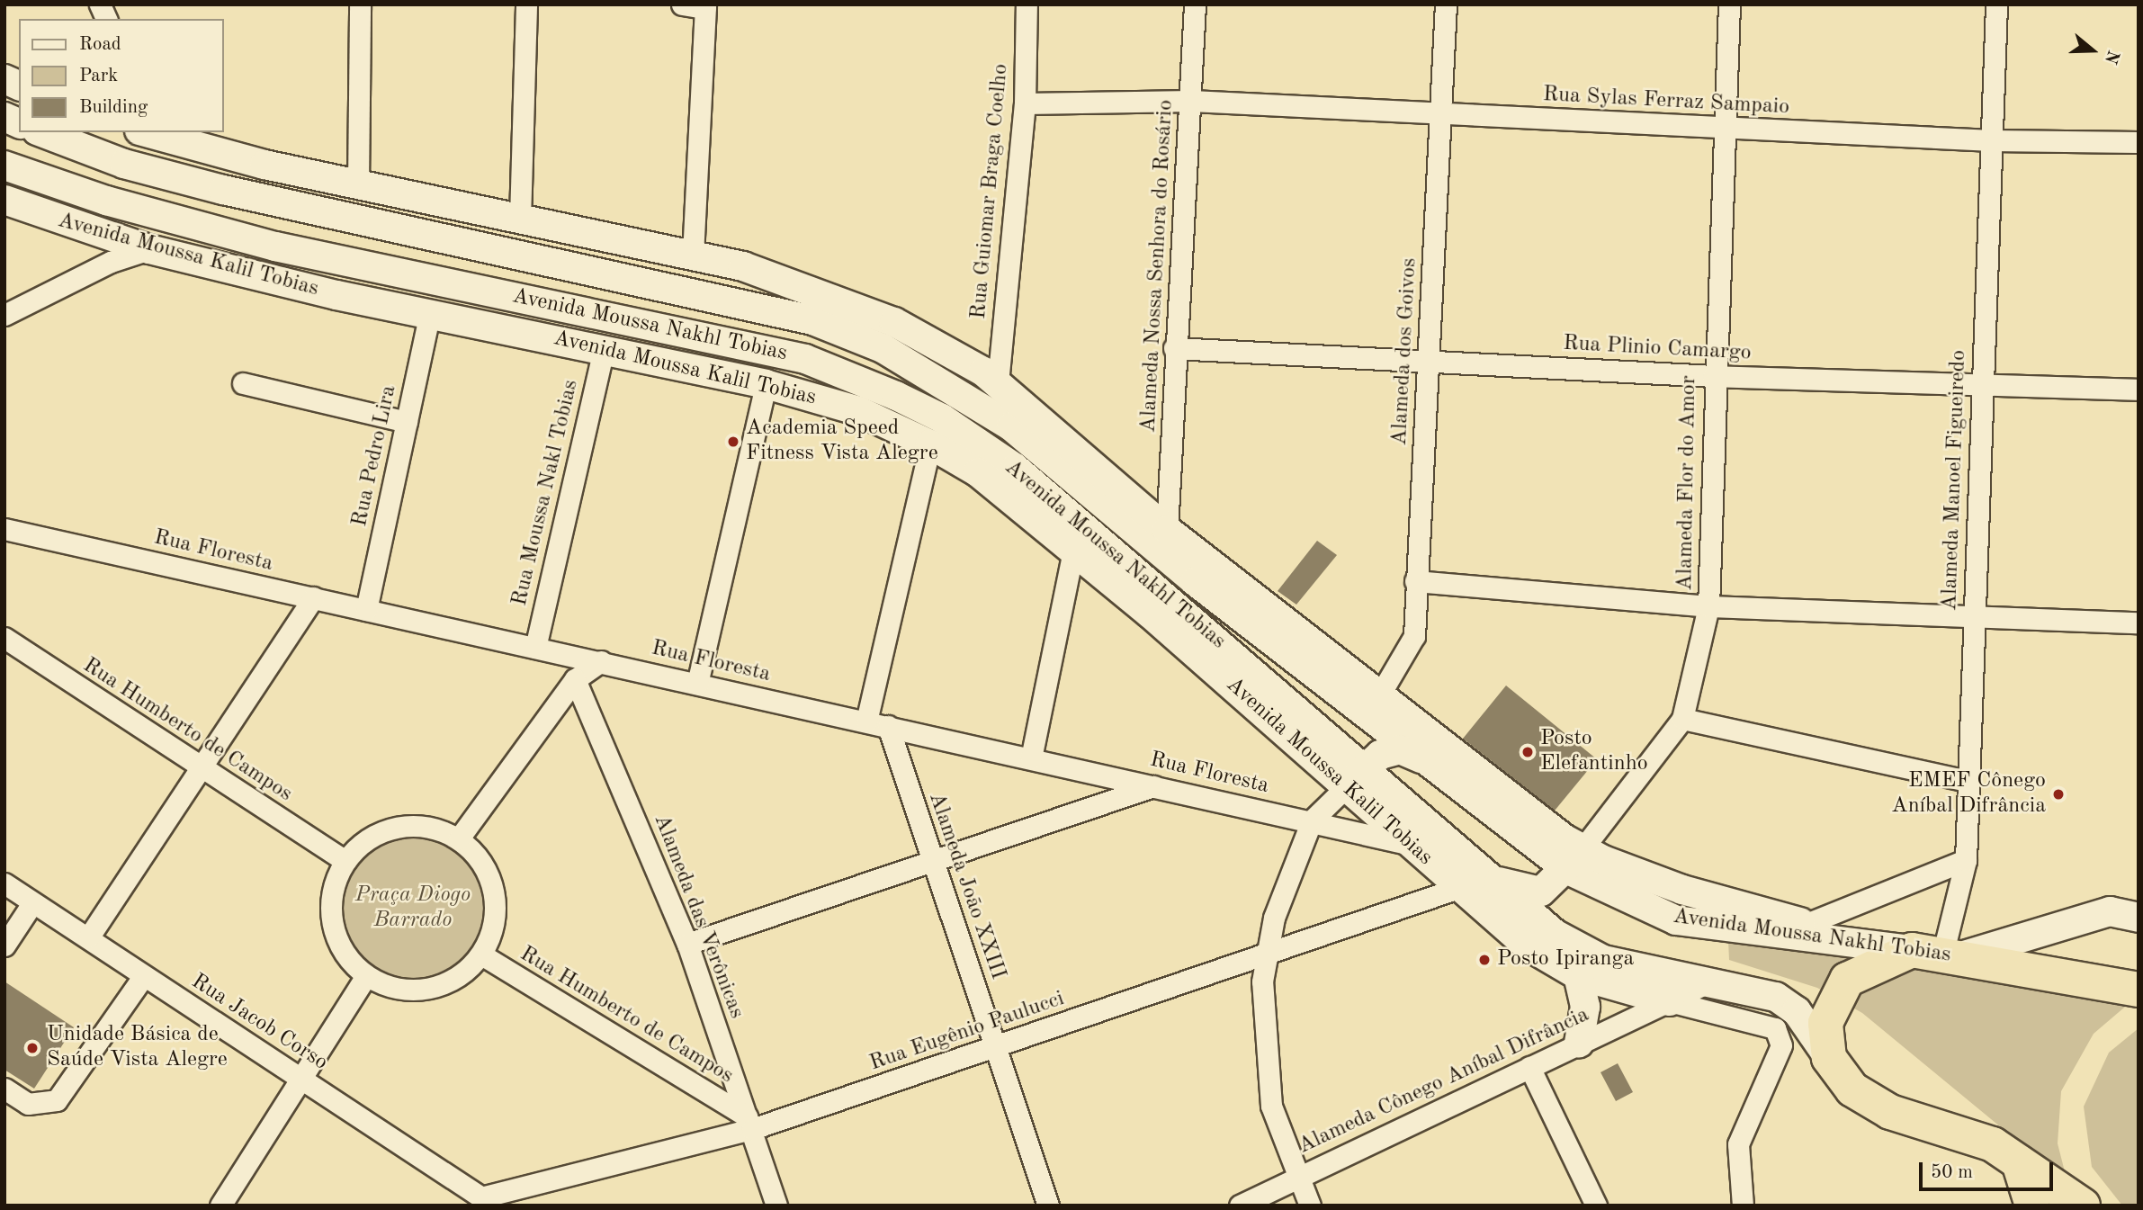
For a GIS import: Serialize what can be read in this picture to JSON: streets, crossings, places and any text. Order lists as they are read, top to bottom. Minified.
{"streets":{"highway":["Avenida Moussa Nakhl Tobias"],"main road":["Avenida Moussa Kalil Tobias"],"street":["Rua Sylas Ferraz Sampaio","Rua Guiomar Braga Coelho","Alameda Nossa Senhora do Rosário","Rua Plinio Camargo","Alameda dos Goivos","Rua Pedro Lira","Alameda Manoel Figueiredo","Alameda Flor do Amor","Rua Moussa Nakl Tobias","Rua Floresta","Rua Humberto de Campos","Alameda João XXIII","Alameda das Verônicas","Rua Jacob Corso","Rua Eugênio Paulucci","Alameda Cônego Aníbal Difrância"]},"crossings":[["Rua Sylas Ferraz Sampaio","Rua Guiomar Braga Coelho"],["Rua Sylas Ferraz Sampaio","Alameda Nossa Senhora do Rosário"],["Rua Sylas Ferraz Sampaio","Alameda dos Goivos"],["Rua Sylas Ferraz Sampaio","Alameda Manoel Figueiredo"],["Rua Sylas Ferraz Sampaio","Alameda Flor do Amor"],["Avenida Moussa Kalil Tobias","Avenida Moussa Nakhl Tobias"],["Avenida Moussa Kalil Tobias","Rua Pedro Lira"],["Avenida Moussa Kalil Tobias","Rua Moussa Nakl Tobias"],["Avenida Moussa Kalil Tobias","Rua Floresta"],["Avenida Moussa Kalil Tobias","Rua Eugênio Paulucci"],["Avenida Moussa Kalil Tobias","Alameda Cônego Aníbal Difrância"],["Alameda Nossa Senhora do Rosário","Rua Plinio Camargo"],["Avenida Moussa Nakhl Tobias","Alameda dos Goivos"],["Avenida Moussa Nakhl Tobias","Alameda Manoel Figueiredo"],["Avenida Moussa Nakhl Tobias","Alameda Flor do Amor"],["Rua Plinio Camargo","Alameda dos Goivos"],["Rua Plinio Camargo","Alameda Manoel Figueiredo"],["Rua Plinio Camargo","Alameda Flor do Amor"],["Rua Pedro Lira","Rua Floresta"],["Rua Moussa Nakl Tobias","Rua Floresta"],["Rua Floresta","Alameda João XXIII"],["Rua Humberto de Campos","Alameda das Verônicas"],["Rua Humberto de Campos","Rua Eugênio Paulucci"],["Alameda João XXIII","Rua Eugênio Paulucci"],["Alameda das Verônicas","Rua Eugênio Paulucci"],["Rua Jacob Corso","Rua Eugênio Paulucci"]],"parks":["Praça Diogo Barrado"],"places":["Academia Speed Fitness Vista Alegre","Posto Elefantinho","EMEF Cônego Aníbal Difrância","Posto Ipiranga","Unidade Básica de Saúde Vista Alegre"],"legend":["Road","Park","Building"],"scale_bar":"50 m","north":"right"}
